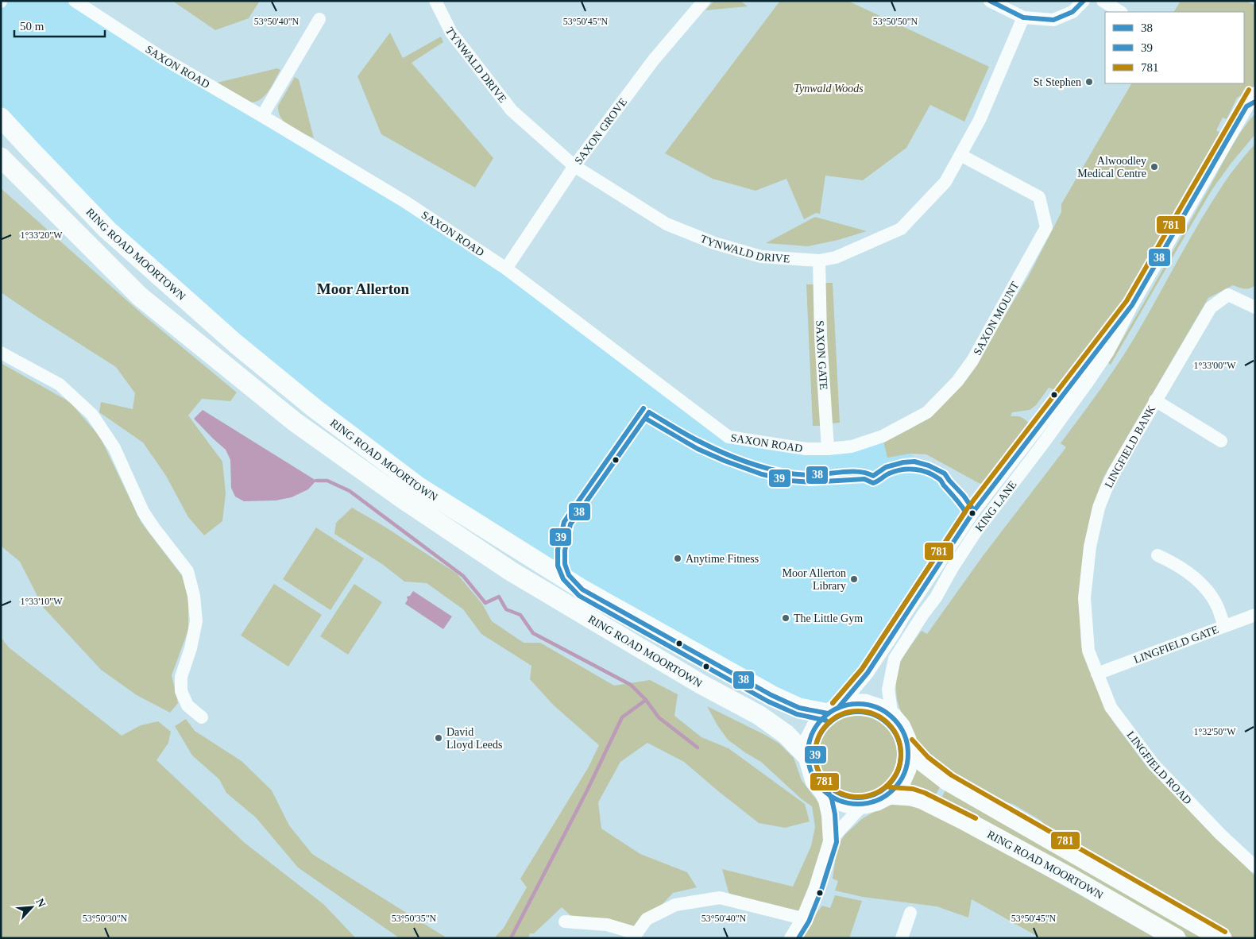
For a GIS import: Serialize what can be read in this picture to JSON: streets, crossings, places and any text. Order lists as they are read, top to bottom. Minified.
{"streets":{"highway":["RING ROAD MOORTOWN"],"street":["TYNWALD DRIVE","SAXON ROAD","SAXON GROVE","SAXON MOUNT","SAXON GATE","LINGFIELD BANK","KING LANE","LINGFIELD GATE","LINGFIELD ROAD"]},"crossings":[["TYNWALD DRIVE","SAXON GROVE"],["TYNWALD DRIVE","SAXON MOUNT"],["TYNWALD DRIVE","SAXON GATE"],["SAXON ROAD","SAXON GROVE"],["SAXON ROAD","SAXON MOUNT"],["SAXON ROAD","SAXON GATE"],["RING ROAD MOORTOWN","KING LANE"],["SAXON MOUNT","SAXON GATE"],["LINGFIELD BANK","LINGFIELD ROAD"],["LINGFIELD GATE","LINGFIELD ROAD"]],"districts":["Moor Allerton"],"parks":["Tynwald Woods"],"places":["St Stephen","Alwoodley Medical Centre","Anytime Fitness","Moor Allerton Library","The Little Gym","David Lloyd Leeds"],"lines":["transit line 38","transit line 781","transit line 39"],"legend":["38","39","781"],"scale_bar":"50 m","north":"top right","coordinates":["53°50'40\"N","53°50'45\"N","53°50'50\"N","1°33'20\"W","1°33'00\"W","1°33'10\"W","1°32'50\"W","53°50'30\"N","53°50'35\"N"]}
